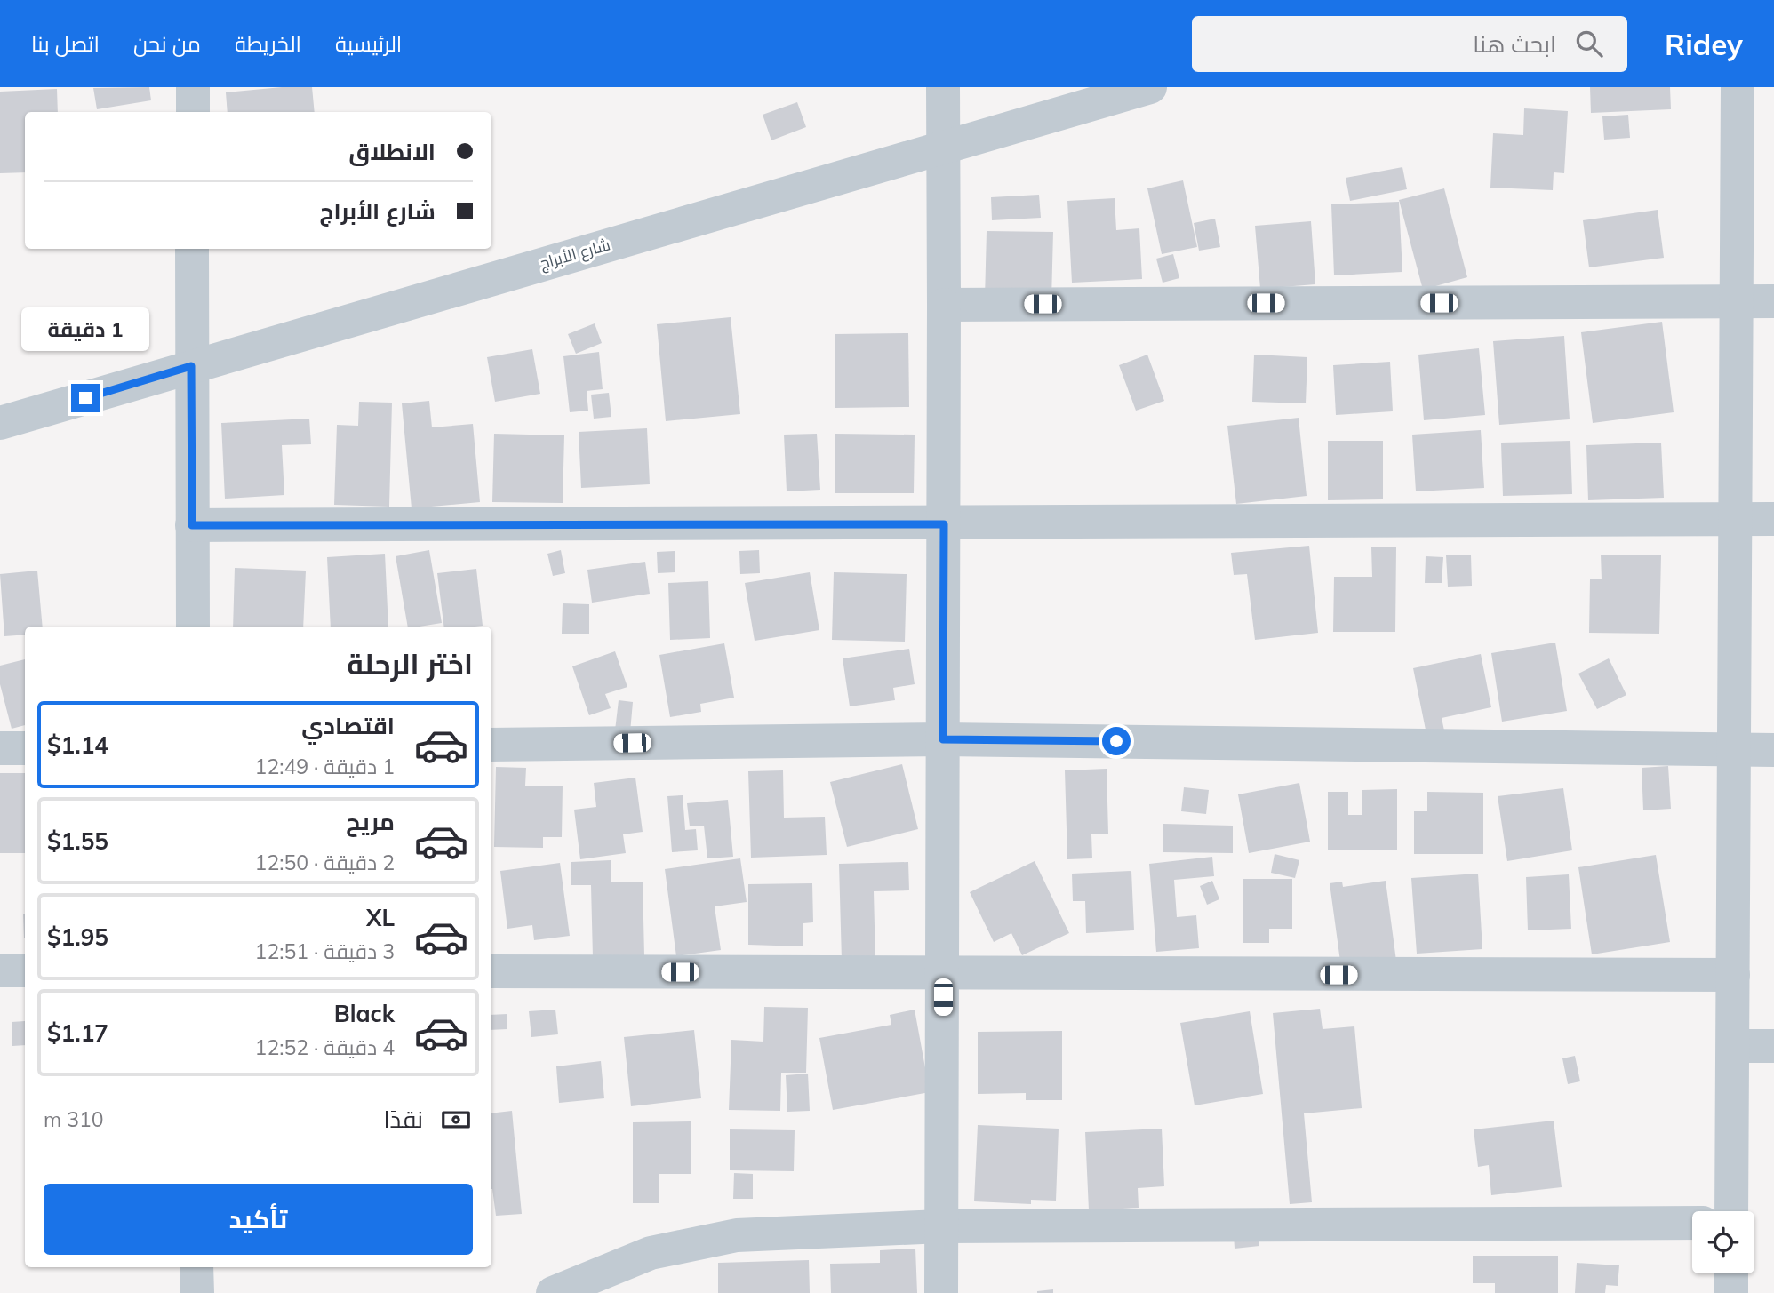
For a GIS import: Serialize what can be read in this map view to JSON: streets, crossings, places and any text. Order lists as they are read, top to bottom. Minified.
{"streets":{"street":["شارع الأبراج"]},"page":{"header":"Ridey","search":"ابحث هنا","nav":["الرئيسية","الخريطة","من نحن","اتصل بنا"],"banner":["الانطلاق","شارع الأبراج"],"bubble":"1 دقيقة","heading":"اختر الرحلة","list":[{"name":"اقتصادي","note":"1 دقيقة · 12:49","value":"$1.14"},{"name":"مريح","note":"2 دقيقة · 12:50","value":"$1.55"},{"name":"XL","note":"3 دقيقة · 12:51","value":"$1.95"},{"name":"Black","note":"4 دقيقة · 12:52","value":"$1.17"}],"pay":["نقدًا","310 m"],"buttons":"تأكيد"}}
